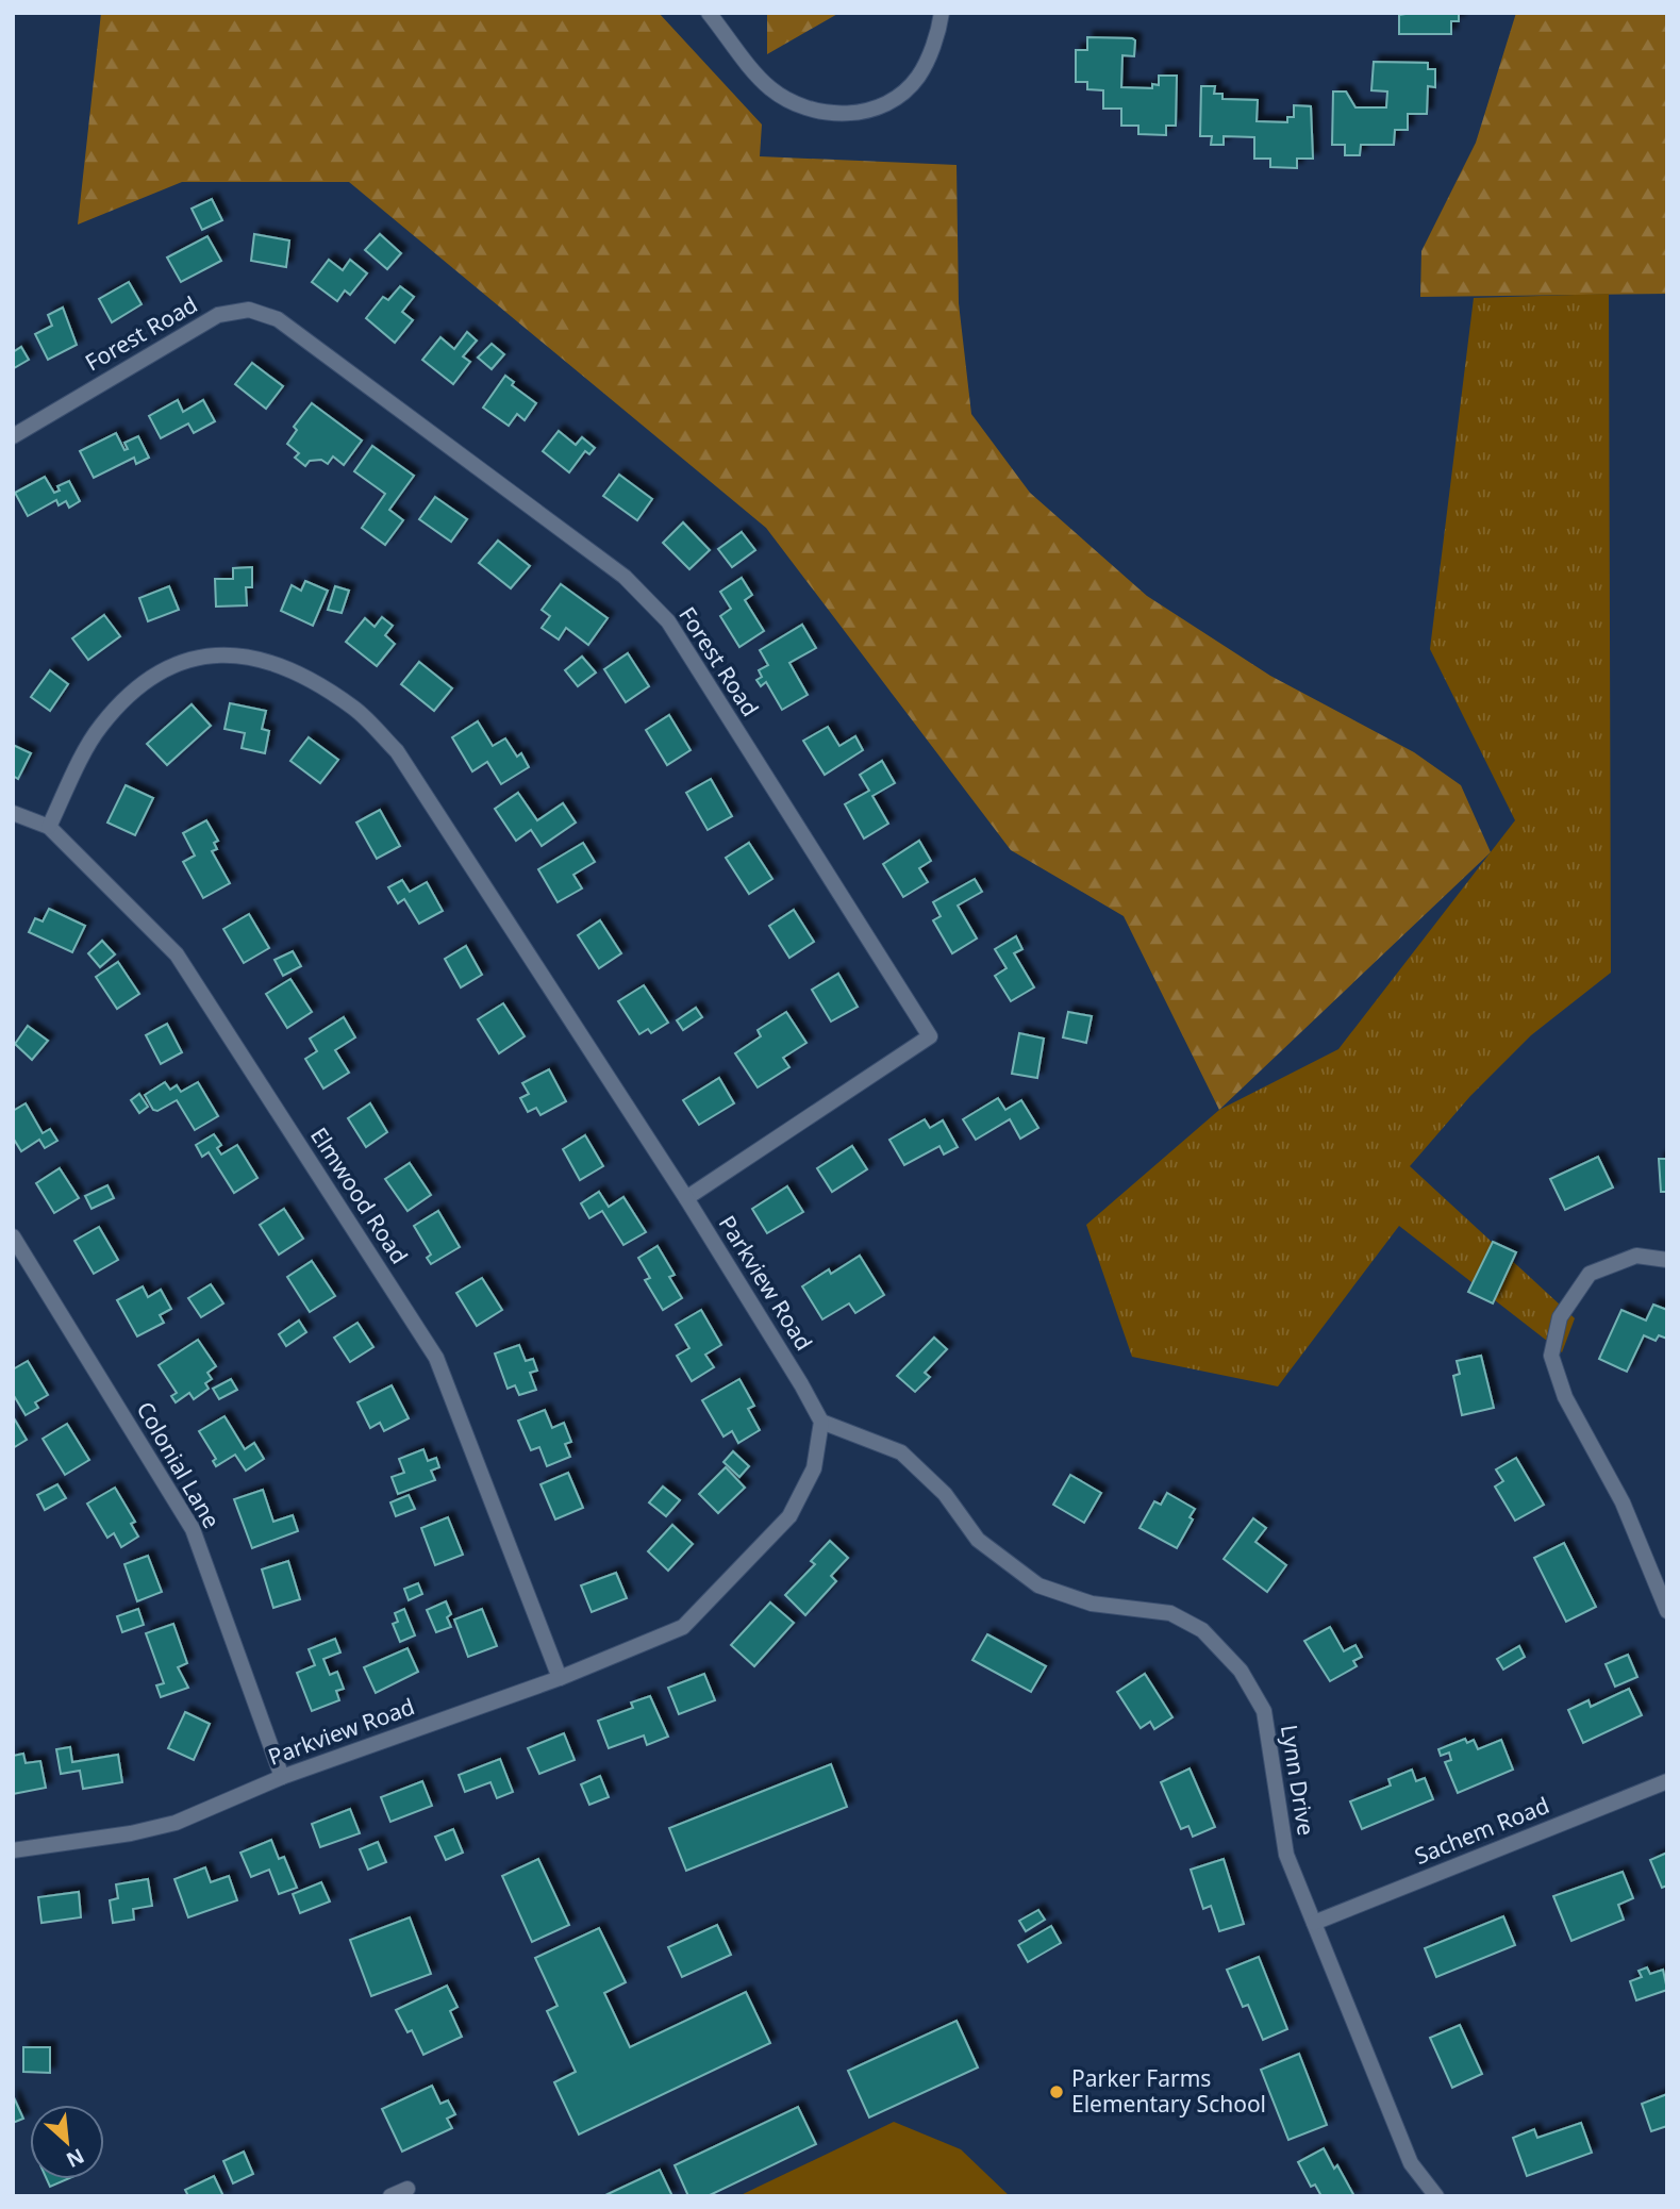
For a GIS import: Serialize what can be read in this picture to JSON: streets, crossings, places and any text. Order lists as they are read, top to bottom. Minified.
{"streets":{"street":["Forest Road","Elmwood Road","Parkview Road","Colonial Lane","Lynn Drive","Sachem Road"]},"crossings":[["Forest Road","Parkview Road"],["Elmwood Road","Parkview Road"],["Parkview Road","Colonial Lane"],["Parkview Road","Lynn Drive"],["Lynn Drive","Sachem Road"]],"places":["Parker Farms Elementary School"],"north":"bottom right"}
